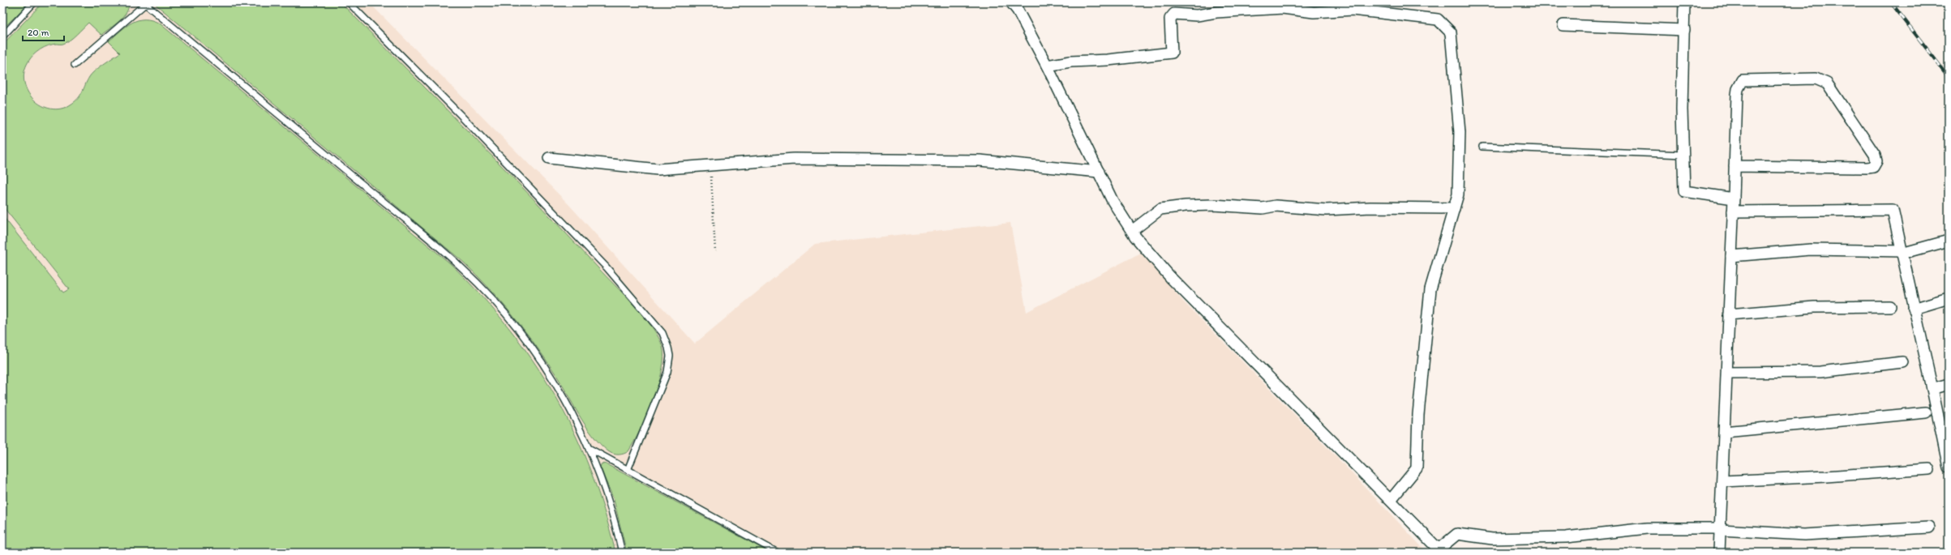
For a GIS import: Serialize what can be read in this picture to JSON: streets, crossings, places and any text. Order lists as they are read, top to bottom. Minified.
{"scale_bar":"20 m"}
